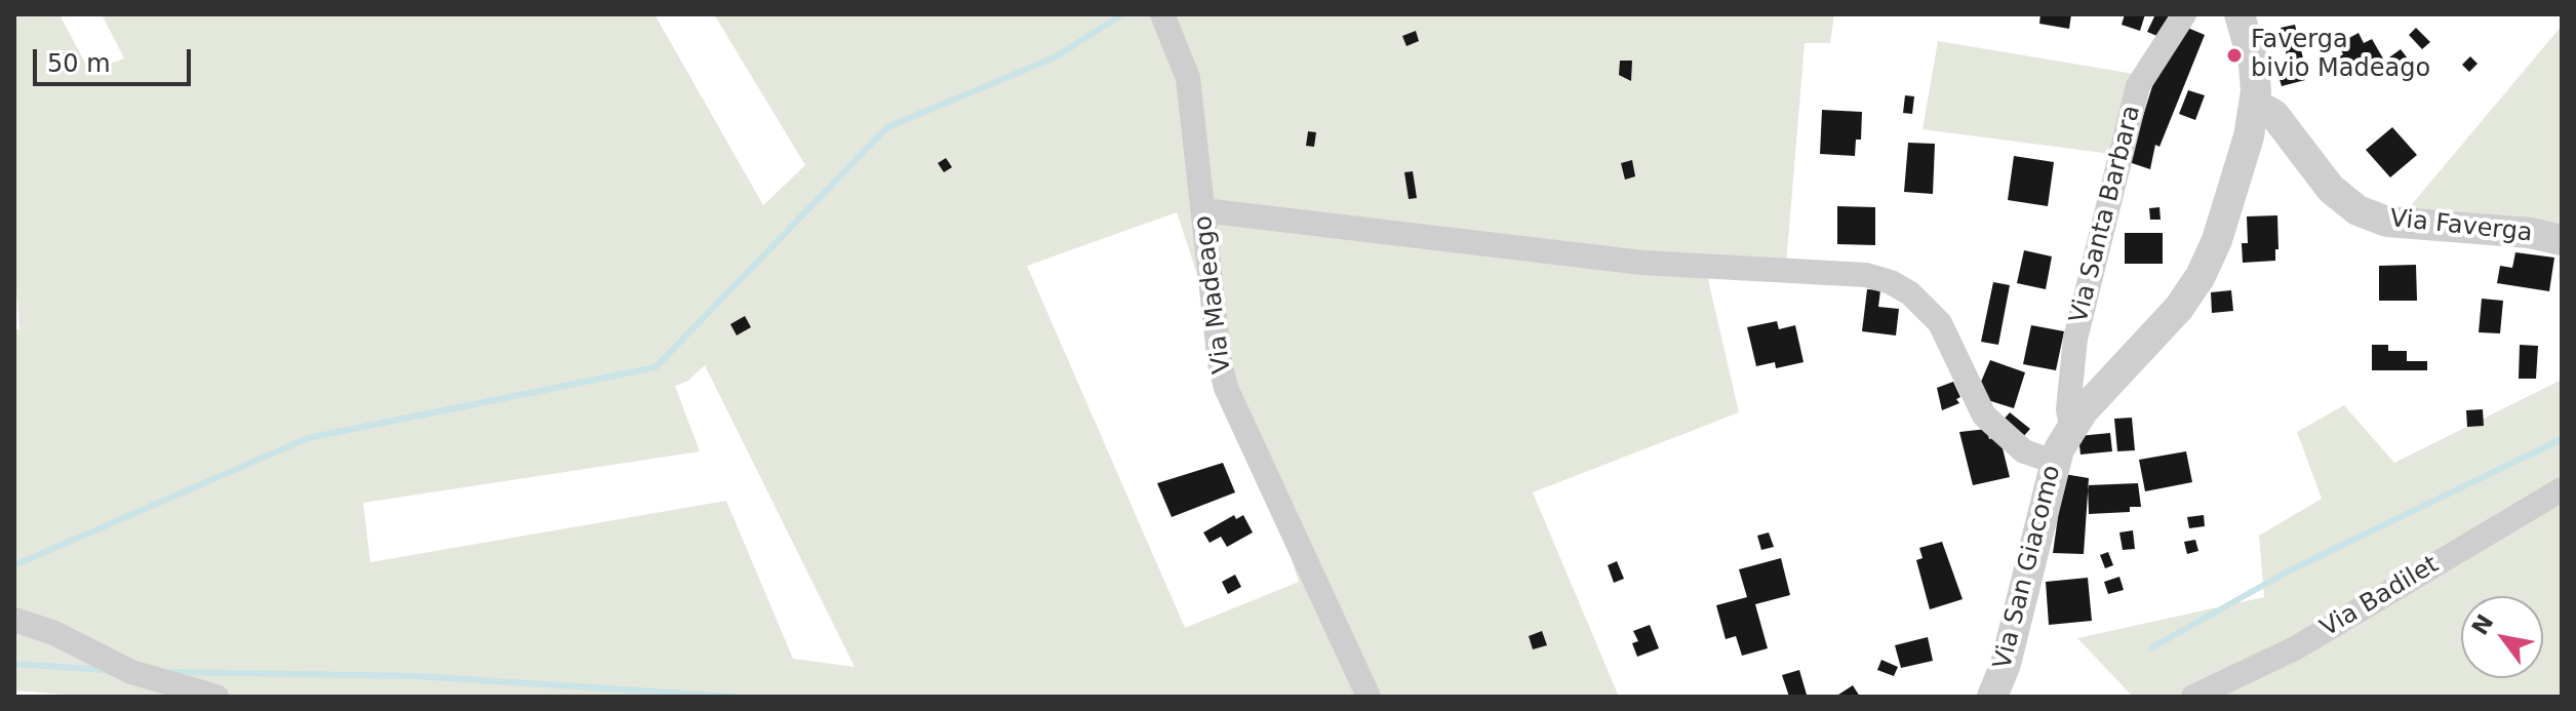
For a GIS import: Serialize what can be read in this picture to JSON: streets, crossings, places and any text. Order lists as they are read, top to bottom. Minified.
{"streets":{"street":["Via Santa Barbara","Via Faverga","Via Madeago","Via San Giacomo","Via Badilet"]},"crossings":[["Via Santa Barbara","Via San Giacomo"],["Via Faverga","Via San Giacomo"]],"places":["Faverga bivio Madeago"],"scale_bar":"50 m","north":"top left"}
